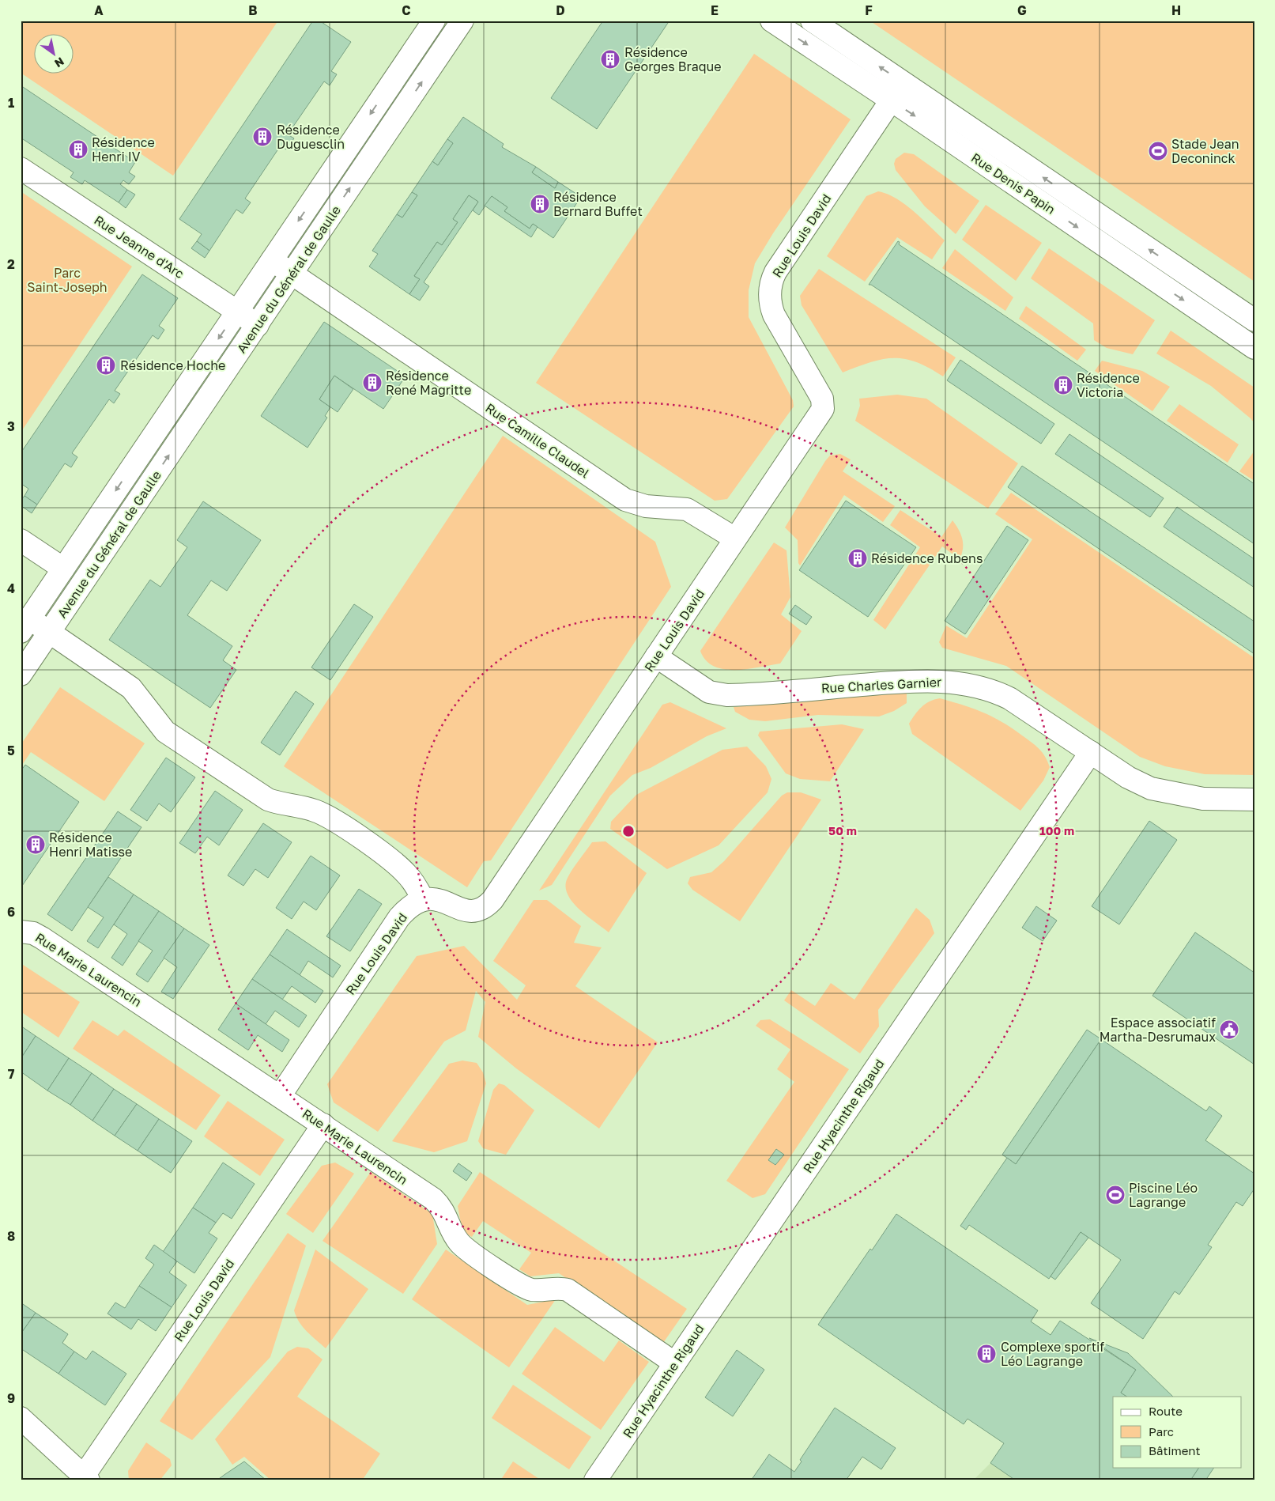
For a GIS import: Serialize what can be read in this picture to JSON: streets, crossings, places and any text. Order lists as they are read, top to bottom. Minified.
{"streets":{"street":["Rue Denis Papin","Rue Louis David","Rue Jeanne d'Arc","Avenue du Général de Gaulle","Rue Camille Claudel","Rue Charles Garnier","Rue Marie Laurencin","Rue Hyacinthe Rigaud"]},"crossings":[["Rue Denis Papin","Rue Louis David"],["Rue Louis David","Rue Camille Claudel"],["Rue Louis David","Rue Charles Garnier"],["Rue Louis David","Rue Marie Laurencin"],["Rue Jeanne d'Arc","Avenue du Général de Gaulle"],["Avenue du Général de Gaulle","Rue Camille Claudel"],["Rue Charles Garnier","Rue Hyacinthe Rigaud"],["Rue Marie Laurencin","Rue Hyacinthe Rigaud"]],"parks":["Parc Saint-Joseph"],"places":{"building":["Résidence Georges Braque","Résidence Duguesclin","Résidence Henri IV","Résidence Bernard Buffet","Résidence Hoche","Résidence René Magritte","Résidence Victoria","Résidence Rubens","Résidence Henri Matisse","Complexe sportif Léo Lagrange"],"sports":["Stade Jean Deconinck","Piscine Léo Lagrange"],"public building":["Espace associatif Martha-Desrumaux"]},"legend":["Route","Parc","Bâtiment"],"north":"bottom right","grid":{"columns":["A","B","C","D","E","F","G","H"],"rows":["1","2","3","4","5","6","7","8","9"]},"rings":["50 m","100 m"]}
